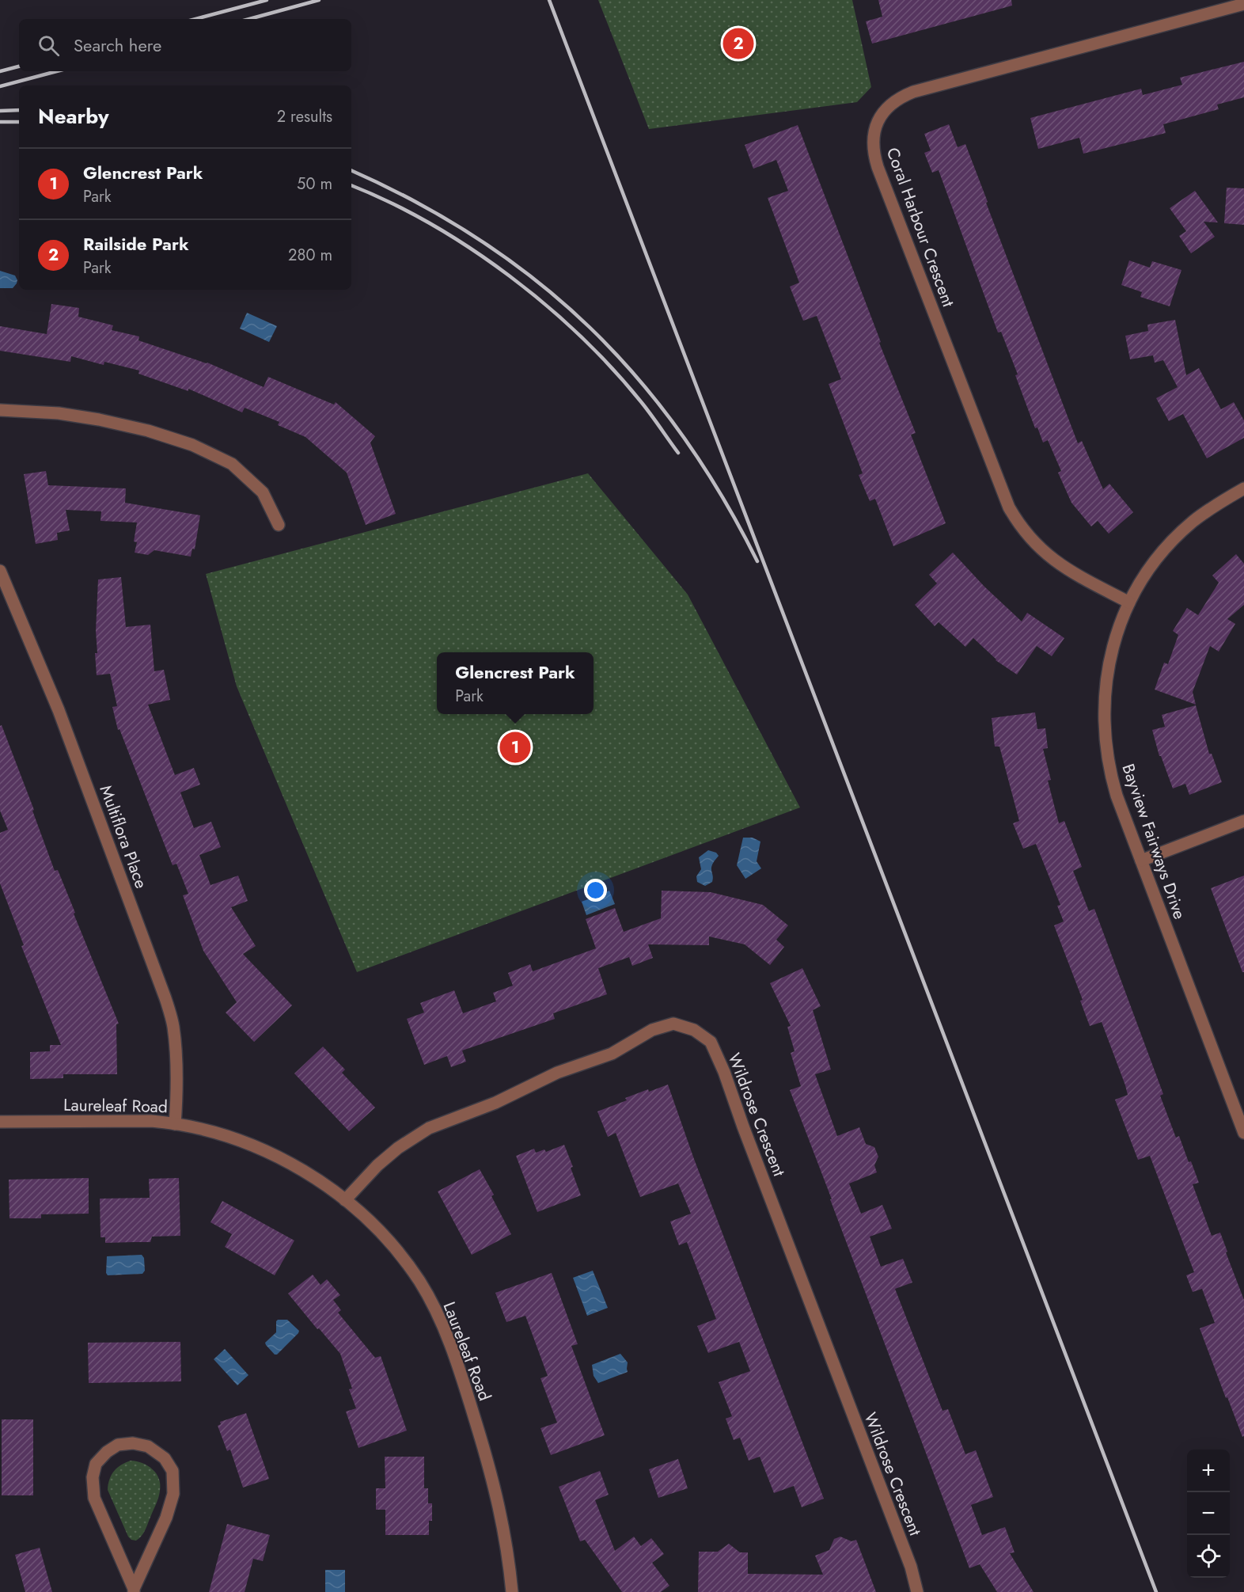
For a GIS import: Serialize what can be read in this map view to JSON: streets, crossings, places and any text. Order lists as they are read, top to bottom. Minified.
{"streets":{"street":["Coral Harbour Crescent","Multiflora Place","Bayview Fairways Drive","Laureleaf Road","Wildrose Crescent"]},"crossings":[["Coral Harbour Crescent","Bayview Fairways Drive"],["Multiflora Place","Laureleaf Road"],["Laureleaf Road","Wildrose Crescent"]],"page":{"search":"Search here","pins":["2","1"],"heading":["Nearby","2 results"],"list":[{"mark":"1","name":"Glencrest Park","note":"Park","value":"50 m"},{"mark":"2","name":"Railside Park","note":"Park","value":"280 m"}],"popup":["Glencrest Park","Park"],"map_buttons":["+","−"]}}
